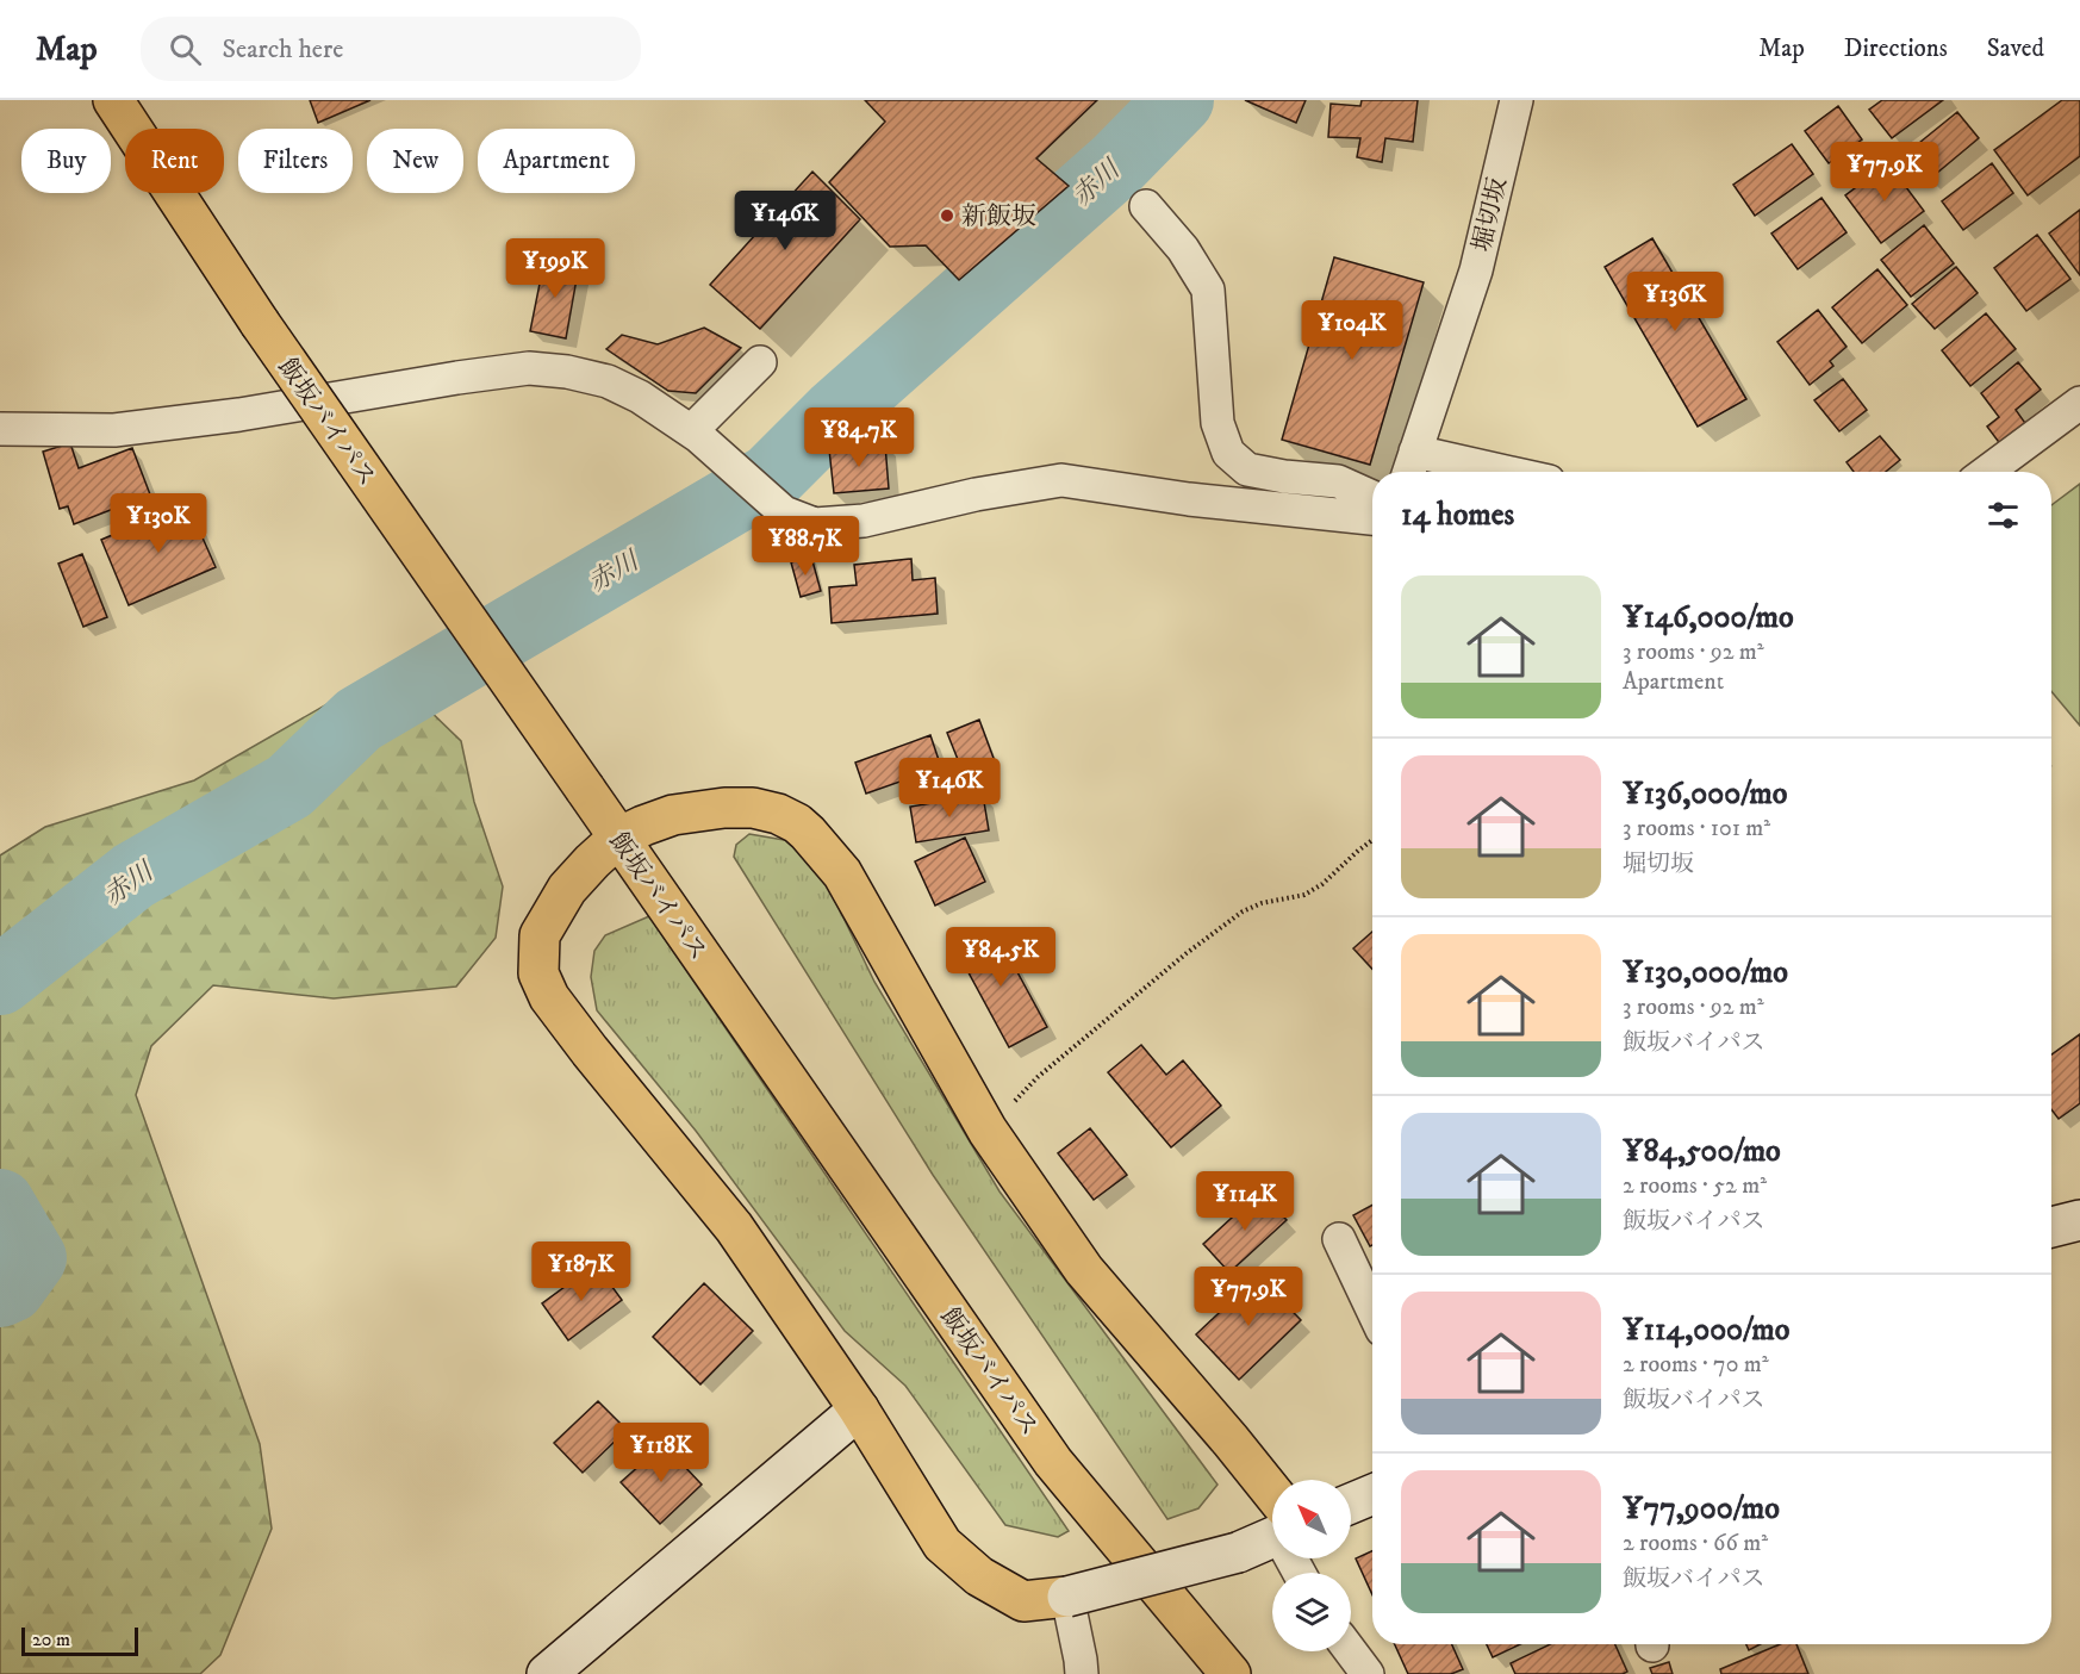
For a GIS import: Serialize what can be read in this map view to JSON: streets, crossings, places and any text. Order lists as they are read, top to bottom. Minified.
{"streets":{"highway":["飯坂バイパス"],"street":["堀切坂"]},"water":["赤川"],"places":["新飯坂"],"scale_bar":"20 m","north":"top left","page":{"header":"Map","search":"Search here","nav":["Map","Directions","Saved"],"chip":["Buy","Rent","Filters","New","Apartment"],"price":["¥77.9K","¥146K","¥199K","¥136K","¥104K","¥84.7K","¥130K","¥88.7K","¥146K","¥84.5K","¥114K","¥187K","¥77.9K","¥118K"],"heading":"14 homes","list":[{"name":"¥146,000/mo","note":"3 rooms · 92 m² · Apartment"},{"name":"¥136,000/mo","note":"3 rooms · 101 m² · 堀切坂"},{"name":"¥130,000/mo","note":"3 rooms · 92 m² · 飯坂バイパス"},{"name":"¥84,500/mo","note":"2 rooms · 52 m² · 飯坂バイパス"},{"name":"¥114,000/mo","note":"2 rooms · 70 m² · 飯坂バイパス"},{"name":"¥77,900/mo","note":"2 rooms · 66 m² · 飯坂バイパス"}],"scale":"20 m"}}
